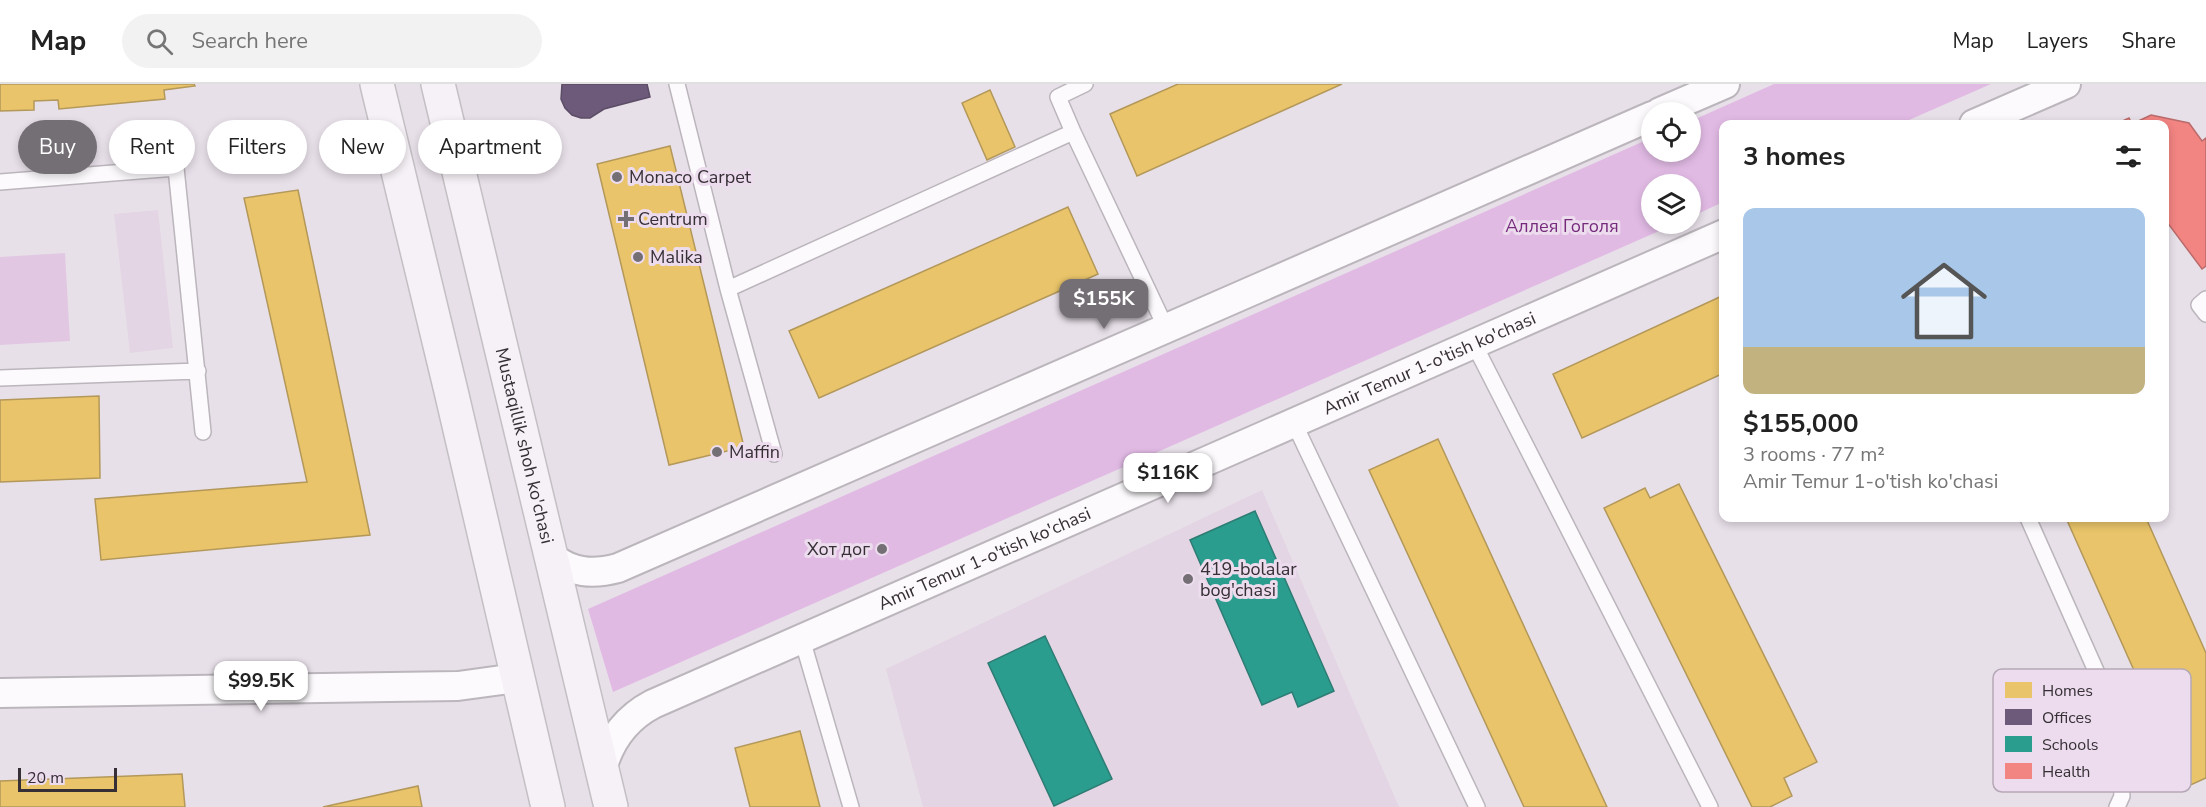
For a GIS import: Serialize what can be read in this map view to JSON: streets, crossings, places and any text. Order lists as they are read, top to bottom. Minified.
{"streets":{"main road":["Mustaqillik shoh ko'chasi"],"street":["Amir Temur 1-o'tish ko'chasi"]},"crossings":[["Amir Temur 1-o'tish ko'chasi","Mustaqillik shoh ko'chasi"]],"parks":["Аллея Гоголя"],"places":{"other":["Monaco Carpet","Malika","Maffin","Хот дог","419-bolalar bog'chasi"],"health":["Centrum"]},"legend":["Homes","Offices","Schools","Health"],"scale_bar":"20 m","page":{"header":"Map","search":"Search here","nav":["Map","Layers","Share"],"chip":["Buy","Rent","Filters","New","Apartment"],"heading":"3 homes","list":[{"name":"$155,000","note":"3 rooms · 77 m² · Amir Temur 1-o'tish ko'chasi"}],"price":["$155K","$116K","$99.5K"],"scale":"20 m"}}
